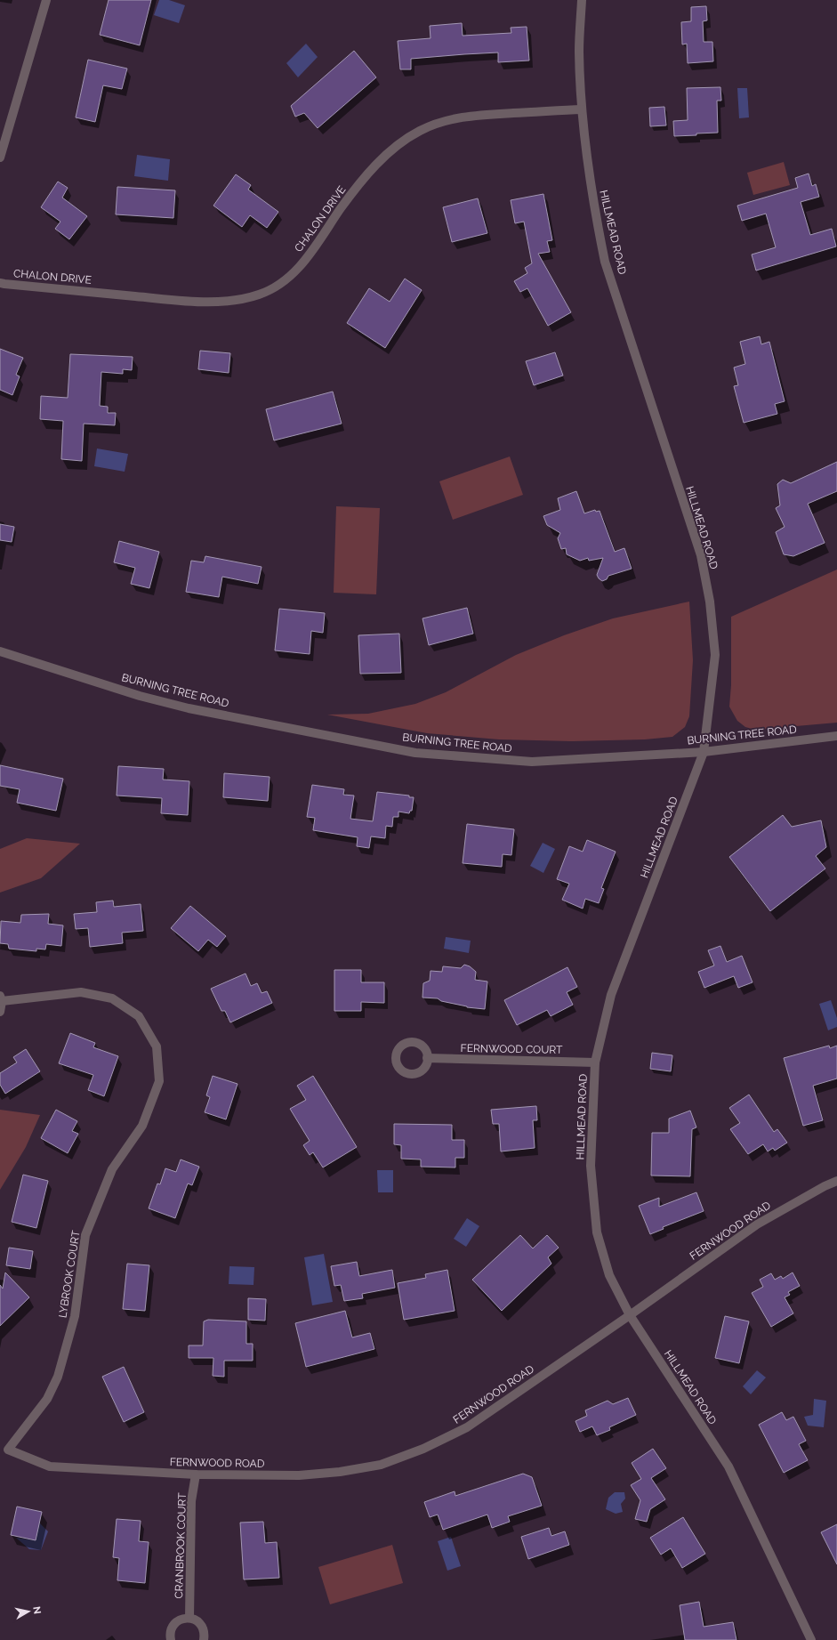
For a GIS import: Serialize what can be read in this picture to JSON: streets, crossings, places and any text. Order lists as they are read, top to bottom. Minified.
{"streets":{"street":["CHALON DRIVE","HILLMEAD ROAD","BURNING TREE ROAD","FERNWOOD COURT","FERNWOOD ROAD","LYBROOK COURT","CRANBROOK COURT"]},"crossings":[["CHALON DRIVE","HILLMEAD ROAD"],["HILLMEAD ROAD","BURNING TREE ROAD"],["HILLMEAD ROAD","FERNWOOD COURT"],["HILLMEAD ROAD","FERNWOOD ROAD"],["FERNWOOD ROAD","LYBROOK COURT"],["FERNWOOD ROAD","CRANBROOK COURT"]],"north":"right"}
